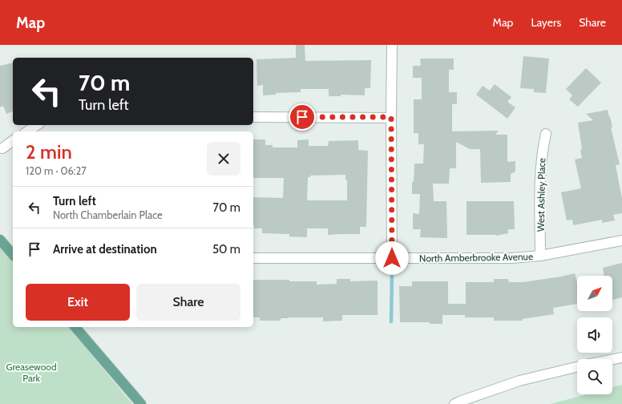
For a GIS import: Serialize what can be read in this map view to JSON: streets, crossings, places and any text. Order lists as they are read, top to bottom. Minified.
{"streets":{"street":["West Ashley Place","North Amberbrooke Avenue"]},"crossings":[["West Ashley Place","North Amberbrooke Avenue"]],"parks":["Greasewood Park"],"north":"top right","page":{"header":"Map","nav":["Map","Layers","Share"],"turn":["70 m","Turn left"],"heading":["2 min","120 m · 06:27"],"list":[{"name":"Turn left","note":"North Chamberlain Place","value":"70 m"},{"name":"Arrive at destination","value":"50 m"}],"buttons":["Exit","Share"]}}
